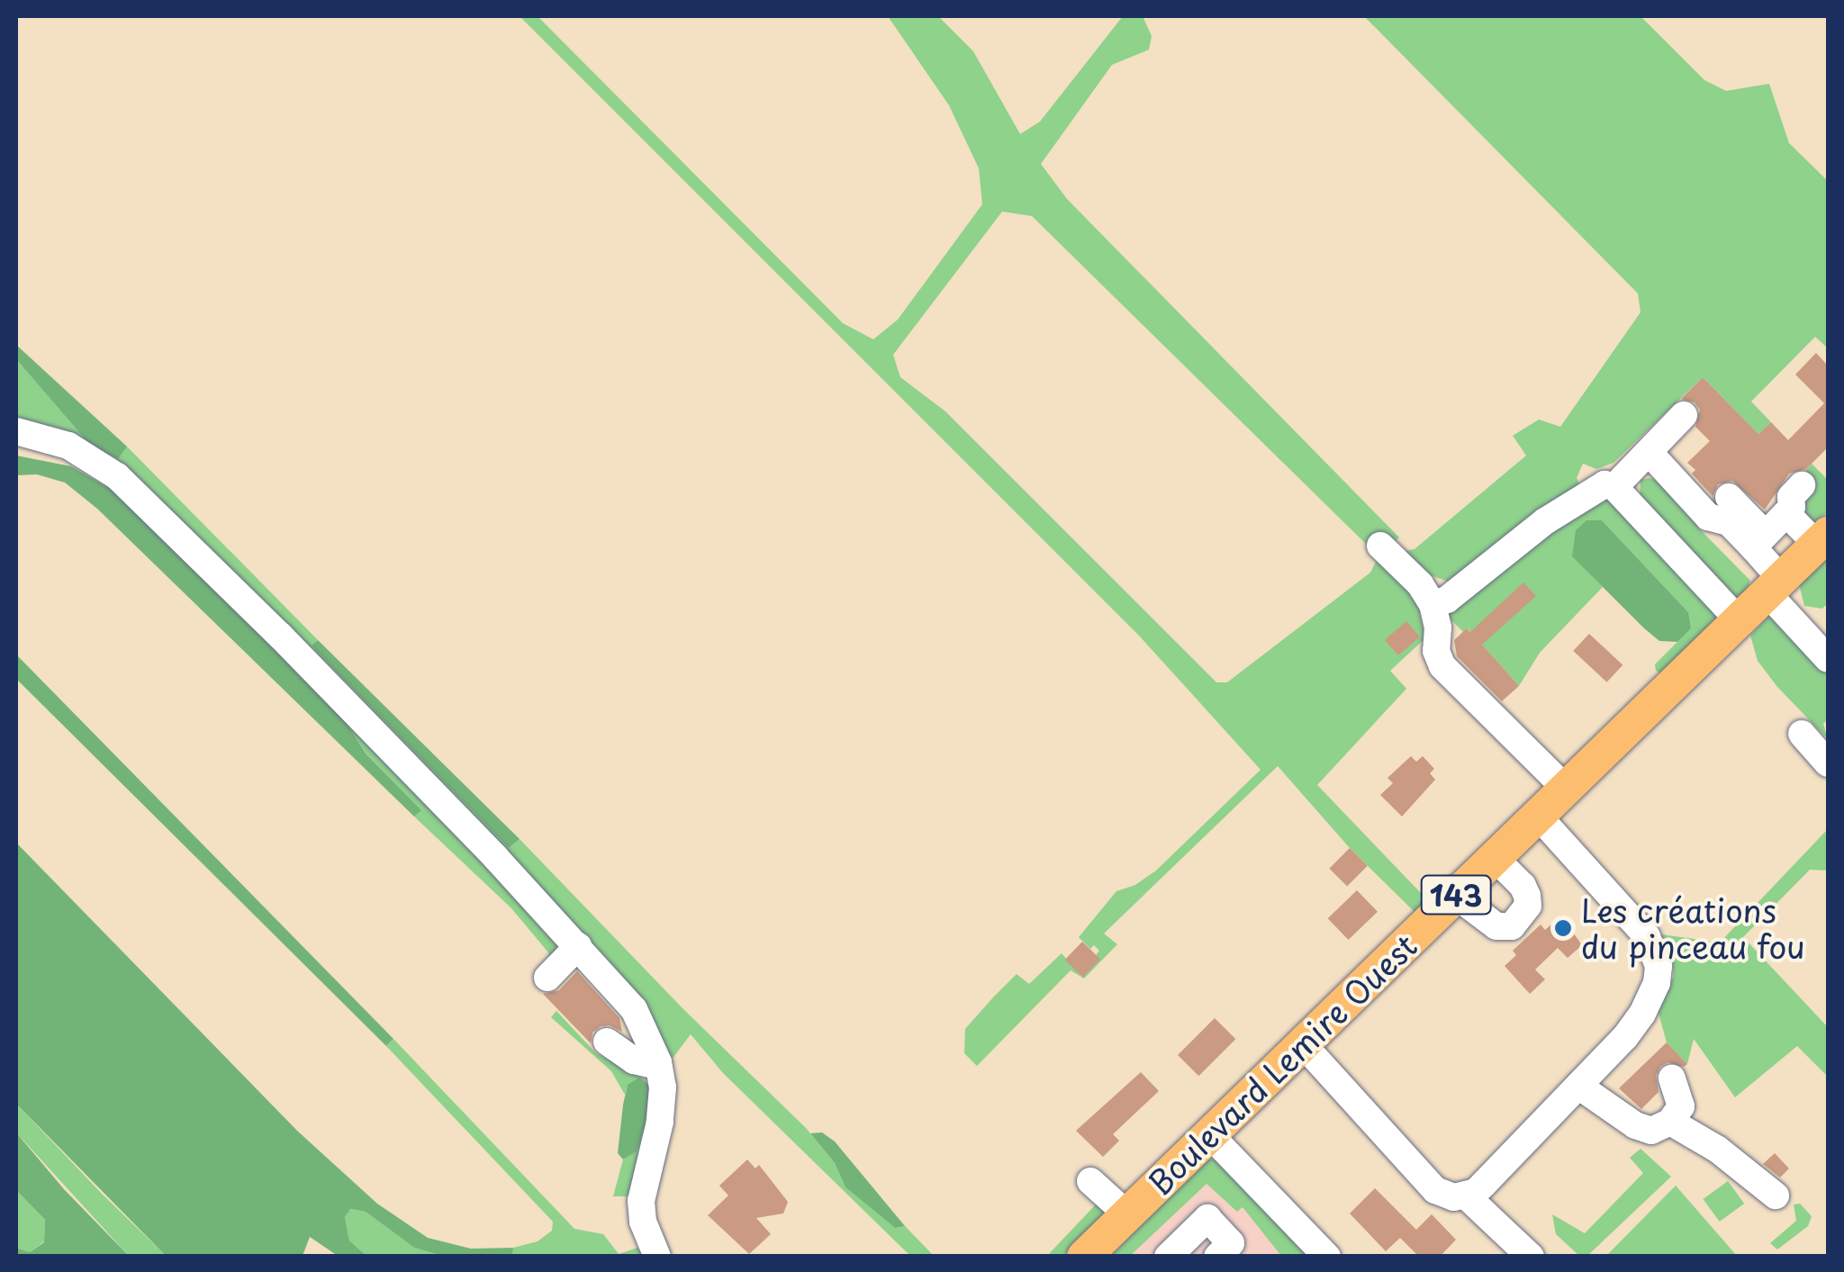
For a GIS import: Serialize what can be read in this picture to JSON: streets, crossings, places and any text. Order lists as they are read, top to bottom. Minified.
{"streets":{"main road":["143","Boulevard Lemire Ouest"]},"places":["Les créations du pinceau fou"]}
